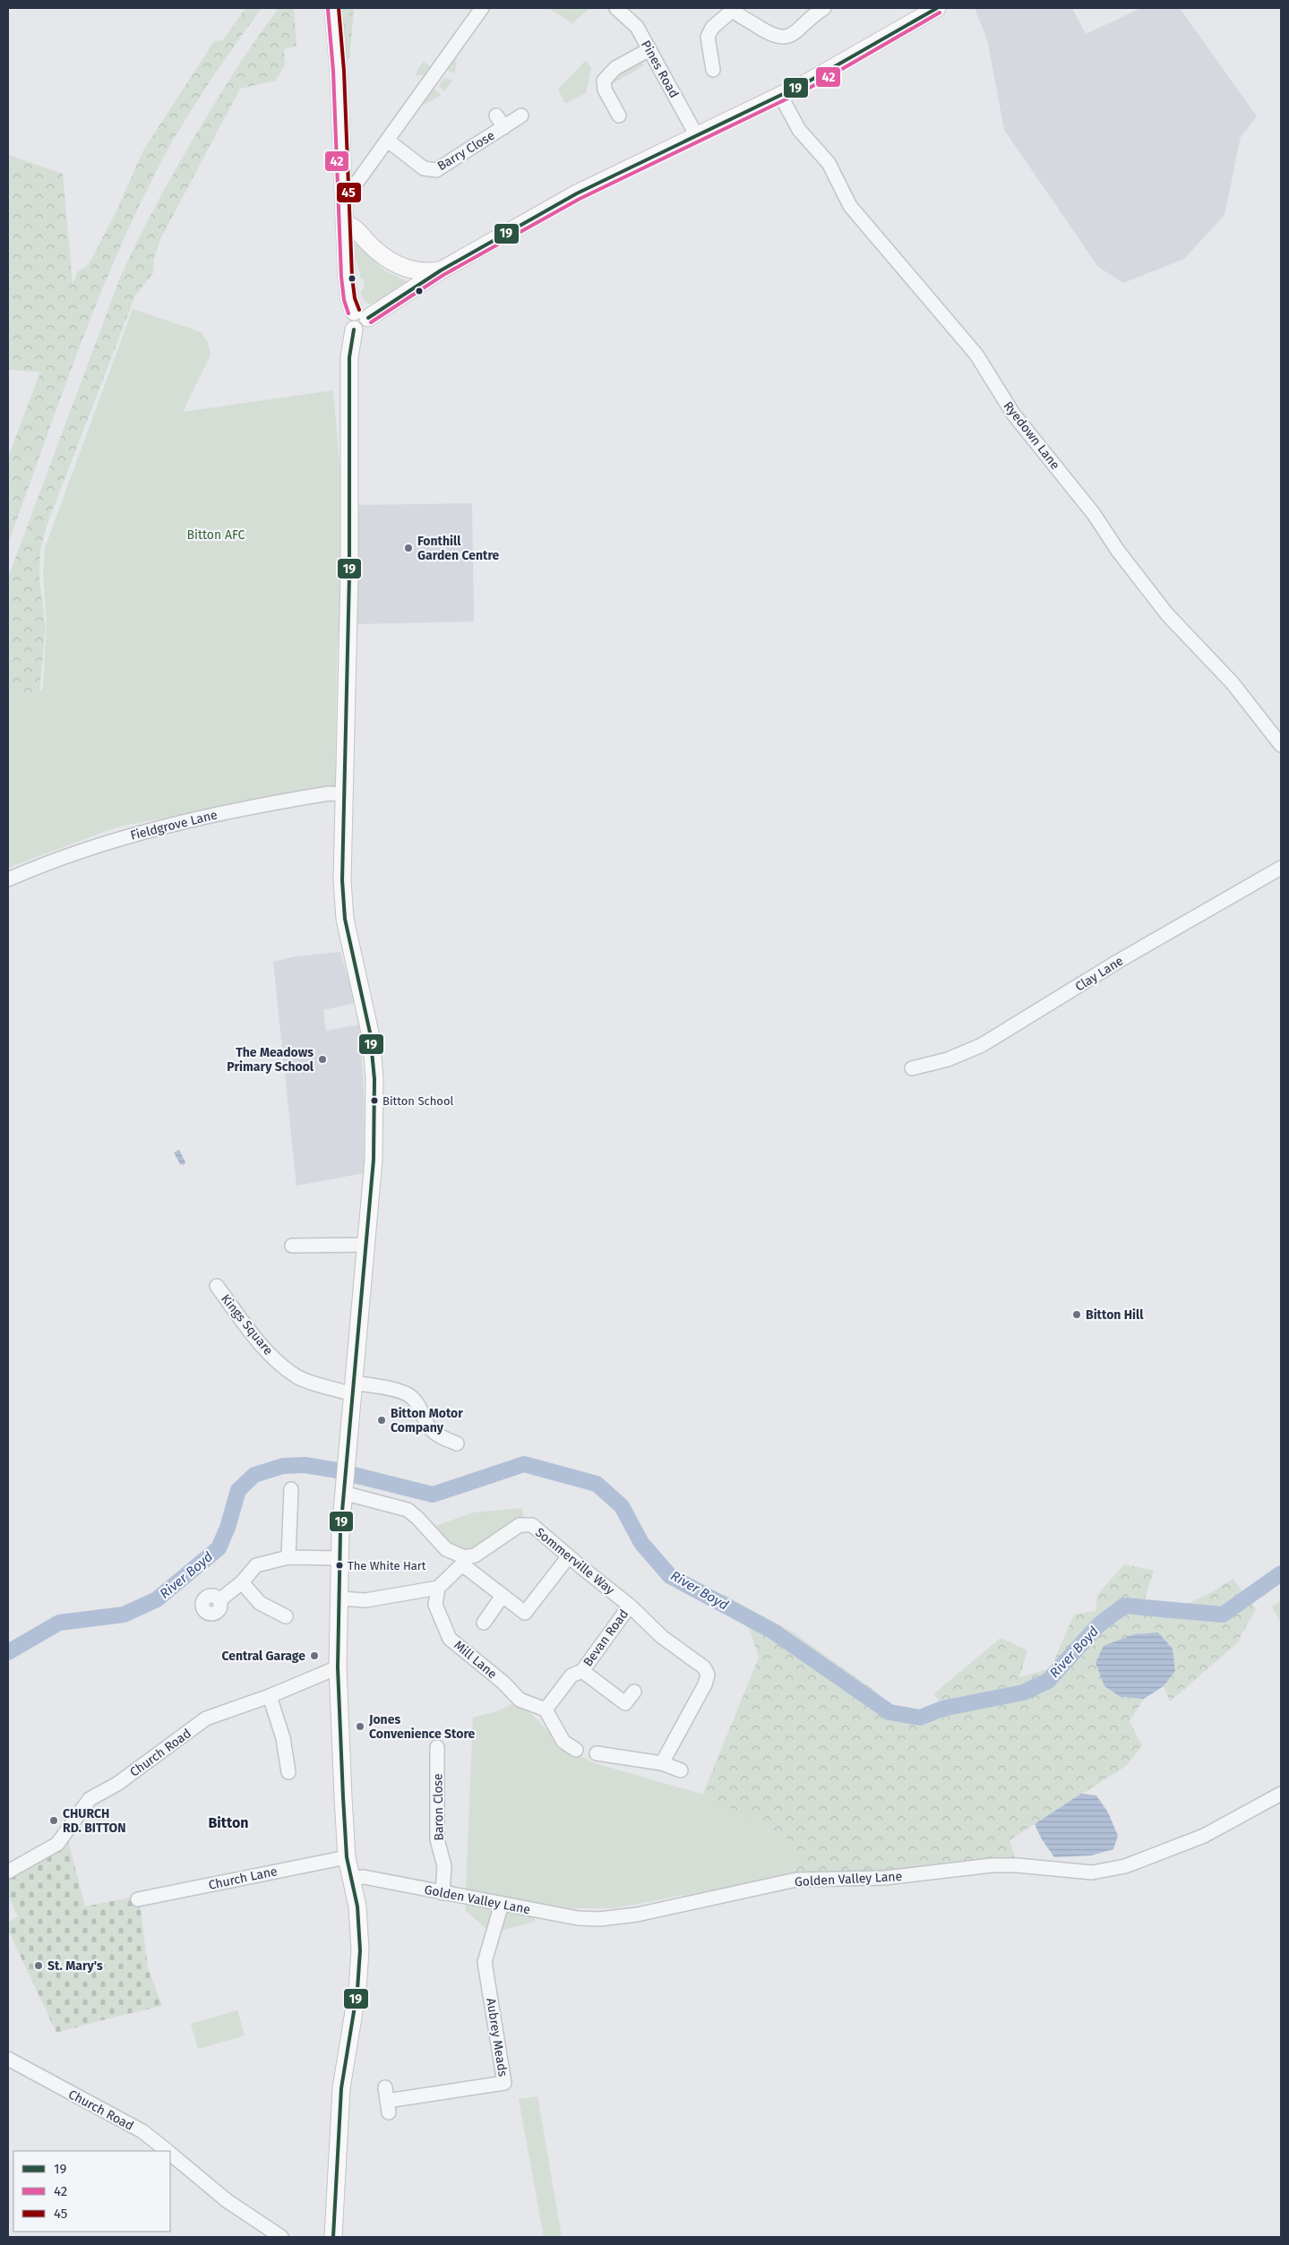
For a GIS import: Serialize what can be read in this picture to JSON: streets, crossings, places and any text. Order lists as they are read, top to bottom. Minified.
{"streets":{"street":["Pines Road","Barry Close","Ryedown Lane","Fieldgrove Lane","Clay Lane","Kings Square","Sommerville Way","Bevan Road","Mill Lane","Church Road","Baron Close","Church Lane","Golden Valley Lane","Aubrey Meads"]},"crossings":[["Sommerville Way","Bevan Road"],["Bevan Road","Mill Lane"],["Baron Close","Golden Valley Lane"],["Golden Valley Lane","Aubrey Meads"]],"districts":["Bitton"],"water":["River Boyd"],"parks":["Bitton AFC"],"places":["Fonthill Garden Centre","The Meadows Primary School","Bitton School","Bitton Hill","Bitton Motor Company","The White Hart","Central Garage","Jones Convenience Store","CHURCH RD. BITTON","St. Mary's"],"lines":["transit line 19","transit line 45","transit line 42"],"legend":["19","42","45"]}
